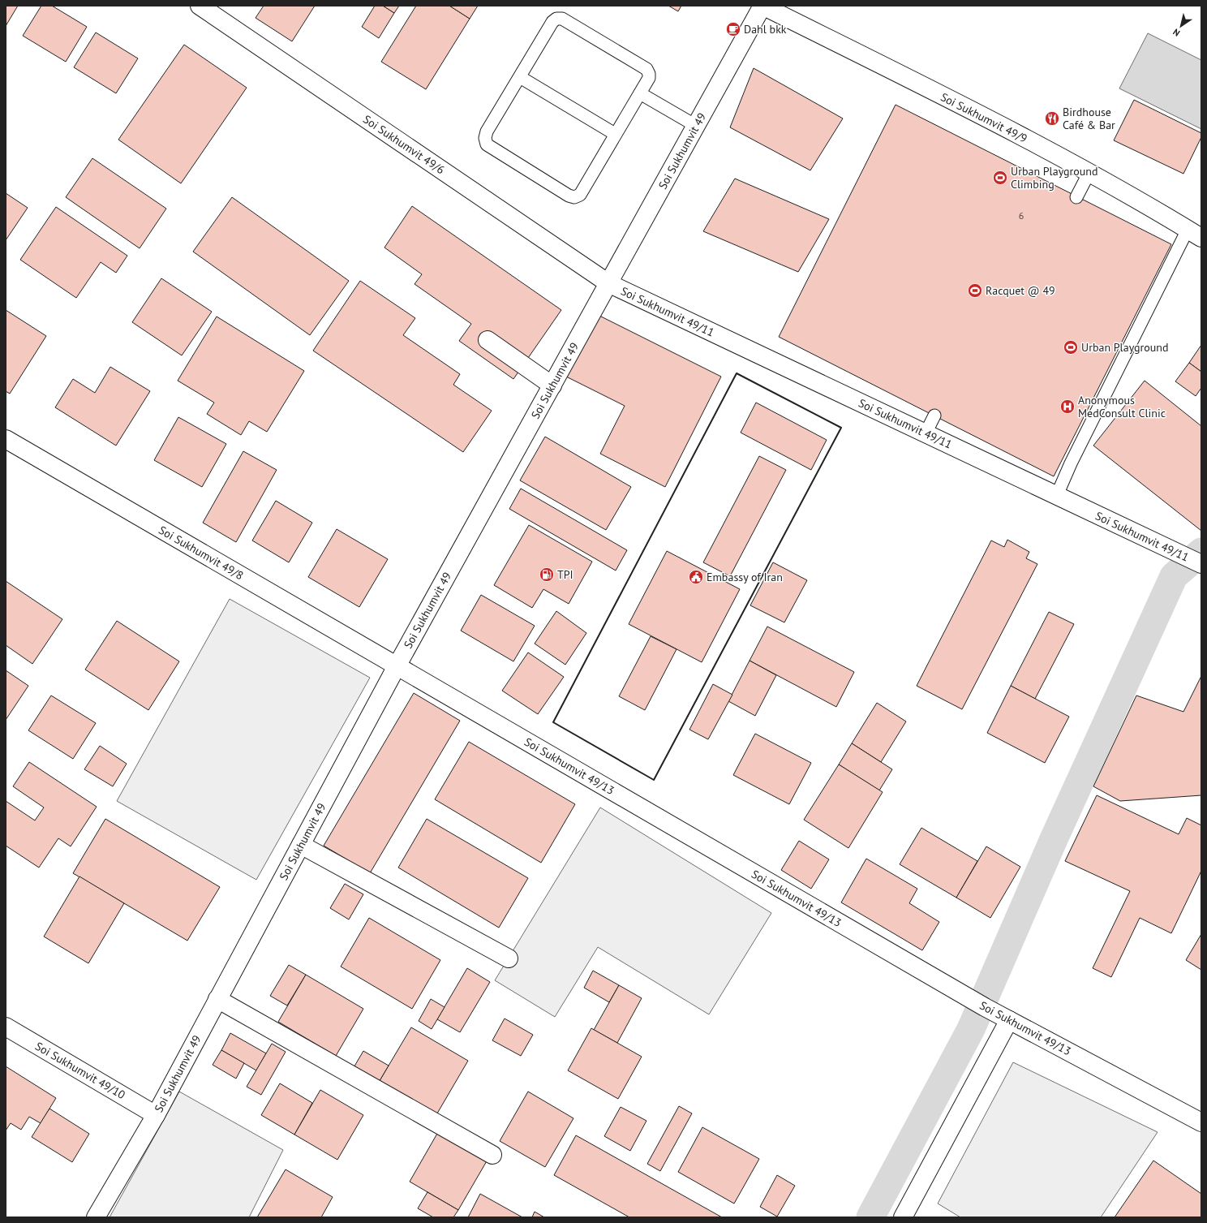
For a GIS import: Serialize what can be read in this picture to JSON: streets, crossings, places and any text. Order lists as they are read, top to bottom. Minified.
{"streets":{"street":["Soi Sukhumvit 49/9","Soi Sukhumvit 49/6","Soi Sukhumvit 49","Soi Sukhumvit 49/11","Soi Sukhumvit 49/8","Soi Sukhumvit 49/13","Soi Sukhumvit 49/10"]},"crossings":[["Soi Sukhumvit 49/9","Soi Sukhumvit 49"],["Soi Sukhumvit 49/6","Soi Sukhumvit 49"],["Soi Sukhumvit 49/6","Soi Sukhumvit 49/11"],["Soi Sukhumvit 49","Soi Sukhumvit 49/11"],["Soi Sukhumvit 49","Soi Sukhumvit 49/8"],["Soi Sukhumvit 49","Soi Sukhumvit 49/13"],["Soi Sukhumvit 49","Soi Sukhumvit 49/10"],["Soi Sukhumvit 49/8","Soi Sukhumvit 49/13"]],"places":{"cafe":["Dahl bkk"],"restaurant":["Birdhouse Café & Bar"],"sports":["Urban Playground Climbing","Racquet @ 49","Urban Playground"],"hospital":["Anonymous MedConsult Clinic"],"fuel station":["TPI"],"public building":["Embassy of Iran"]},"house_numbers":["6"],"north":"bottom left"}
